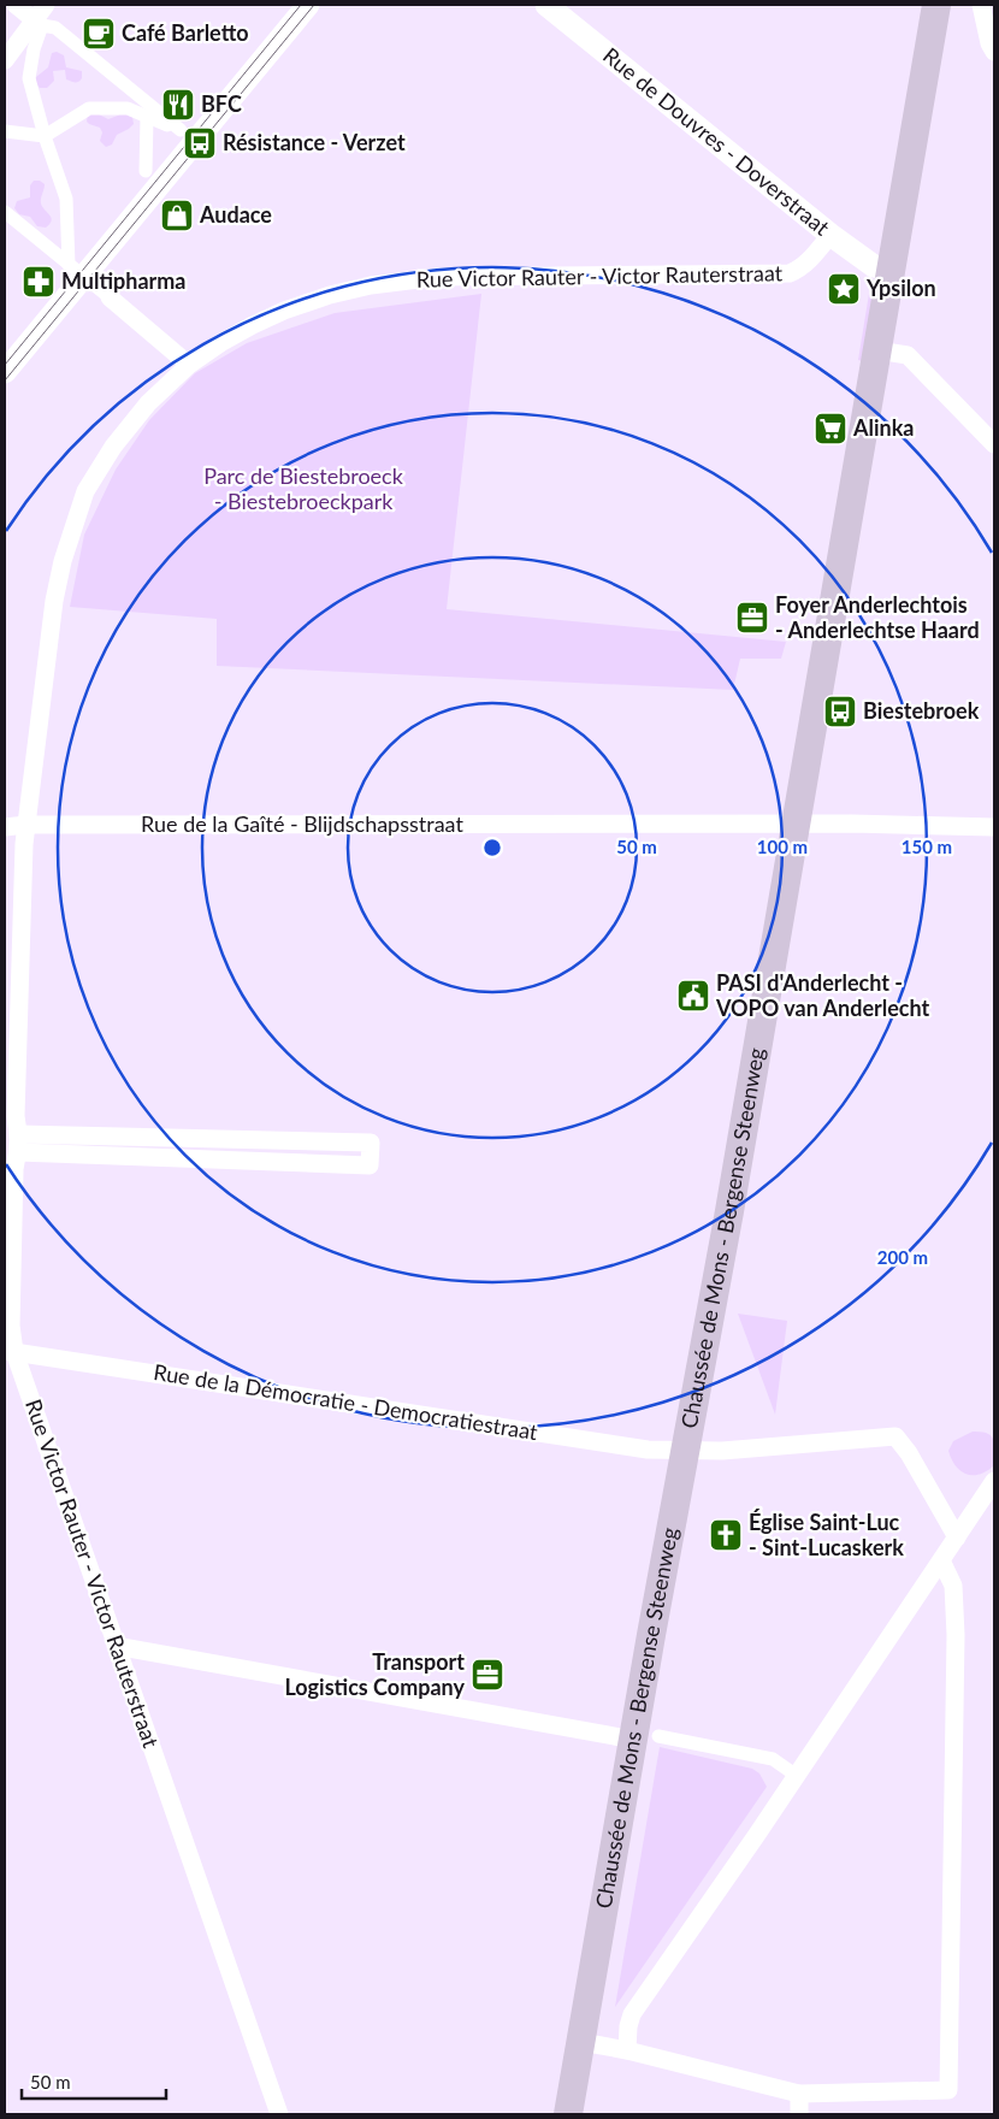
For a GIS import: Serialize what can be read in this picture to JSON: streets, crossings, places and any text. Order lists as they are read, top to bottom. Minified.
{"streets":{"main road":["Chaussée de Mons - Bergense Steenweg"],"street":["Rue de Douvres - Doverstraat","Rue Victor Rauter - Victor Rauterstraat","Rue de la Gaîté - Blijdschapsstraat","Rue de la Démocratie - Democratiestraat"]},"crossings":[["Rue de Douvres - Doverstraat","Rue Victor Rauter - Victor Rauterstraat"],["Rue de Douvres - Doverstraat","Chaussée de Mons - Bergense Steenweg"],["Rue Victor Rauter - Victor Rauterstraat","Rue de la Gaîté - Blijdschapsstraat"],["Rue Victor Rauter - Victor Rauterstraat","Rue de la Démocratie - Democratiestraat"],["Rue de la Gaîté - Blijdschapsstraat","Chaussée de Mons - Bergense Steenweg"],["Chaussée de Mons - Bergense Steenweg","Rue de la Démocratie - Democratiestraat"]],"parks":["Parc de Biestebroeck - Biestebroeckpark"],"places":{"cafe":["Café Barletto"],"restaurant":["BFC"],"bus stop":["Résistance - Verzet","Biestebroek"],"shop":["Audace"],"pharmacy":["Multipharma"],"place":["Ypsilon"],"supermarket":["Alinka"],"office":["Foyer Anderlechtois - Anderlechtse Haard","Transport Logistics Company"],"public building":["PASI d'Anderlecht - VOPO van Anderlecht"],"church":["Église Saint-Luc - Sint-Lucaskerk"]},"scale_bar":"50 m","rings":["50 m","100 m","150 m","200 m"]}
